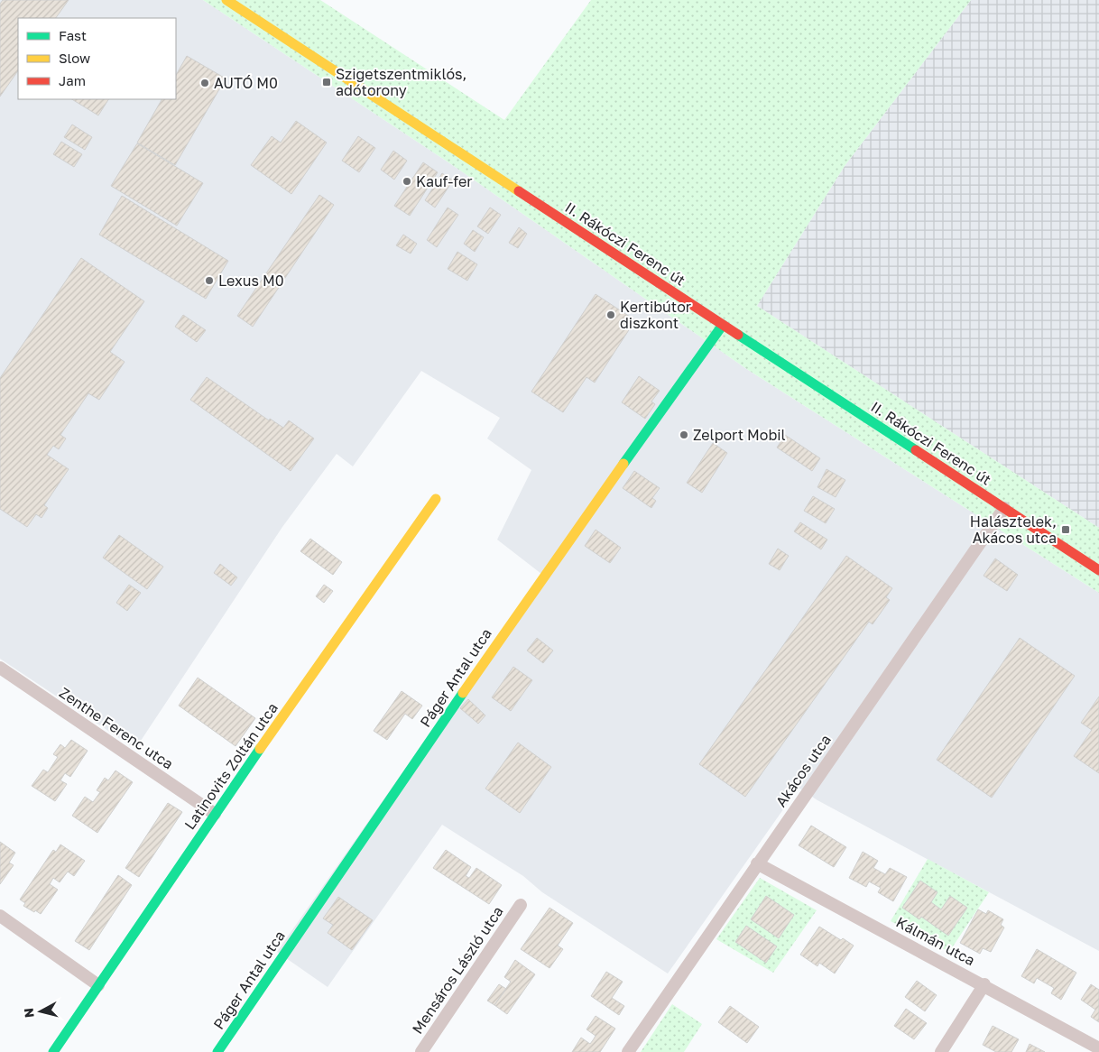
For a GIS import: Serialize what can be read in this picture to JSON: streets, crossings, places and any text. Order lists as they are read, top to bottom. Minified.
{"streets":{"street":["II. Rákóczi Ferenc út","Páger Antal utca","Zenthe Ferenc utca","Latinovits Zoltán utca","Akácos utca","Kálmán utca","Mensáros László utca"]},"crossings":[["II. Rákóczi Ferenc út","Páger Antal utca"],["II. Rákóczi Ferenc út","Akácos utca"],["Zenthe Ferenc utca","Latinovits Zoltán utca"],["Akácos utca","Kálmán utca"]],"places":{"transit":["Szigetszentmiklós, adótorony","Halásztelek, Akácos utca"],"other":["AUTÓ M0","Kauf-fer","Lexus M0","Kertibútor diszkont","Zelport Mobil"]},"legend":["Fast","Slow","Jam"],"north":"left"}
